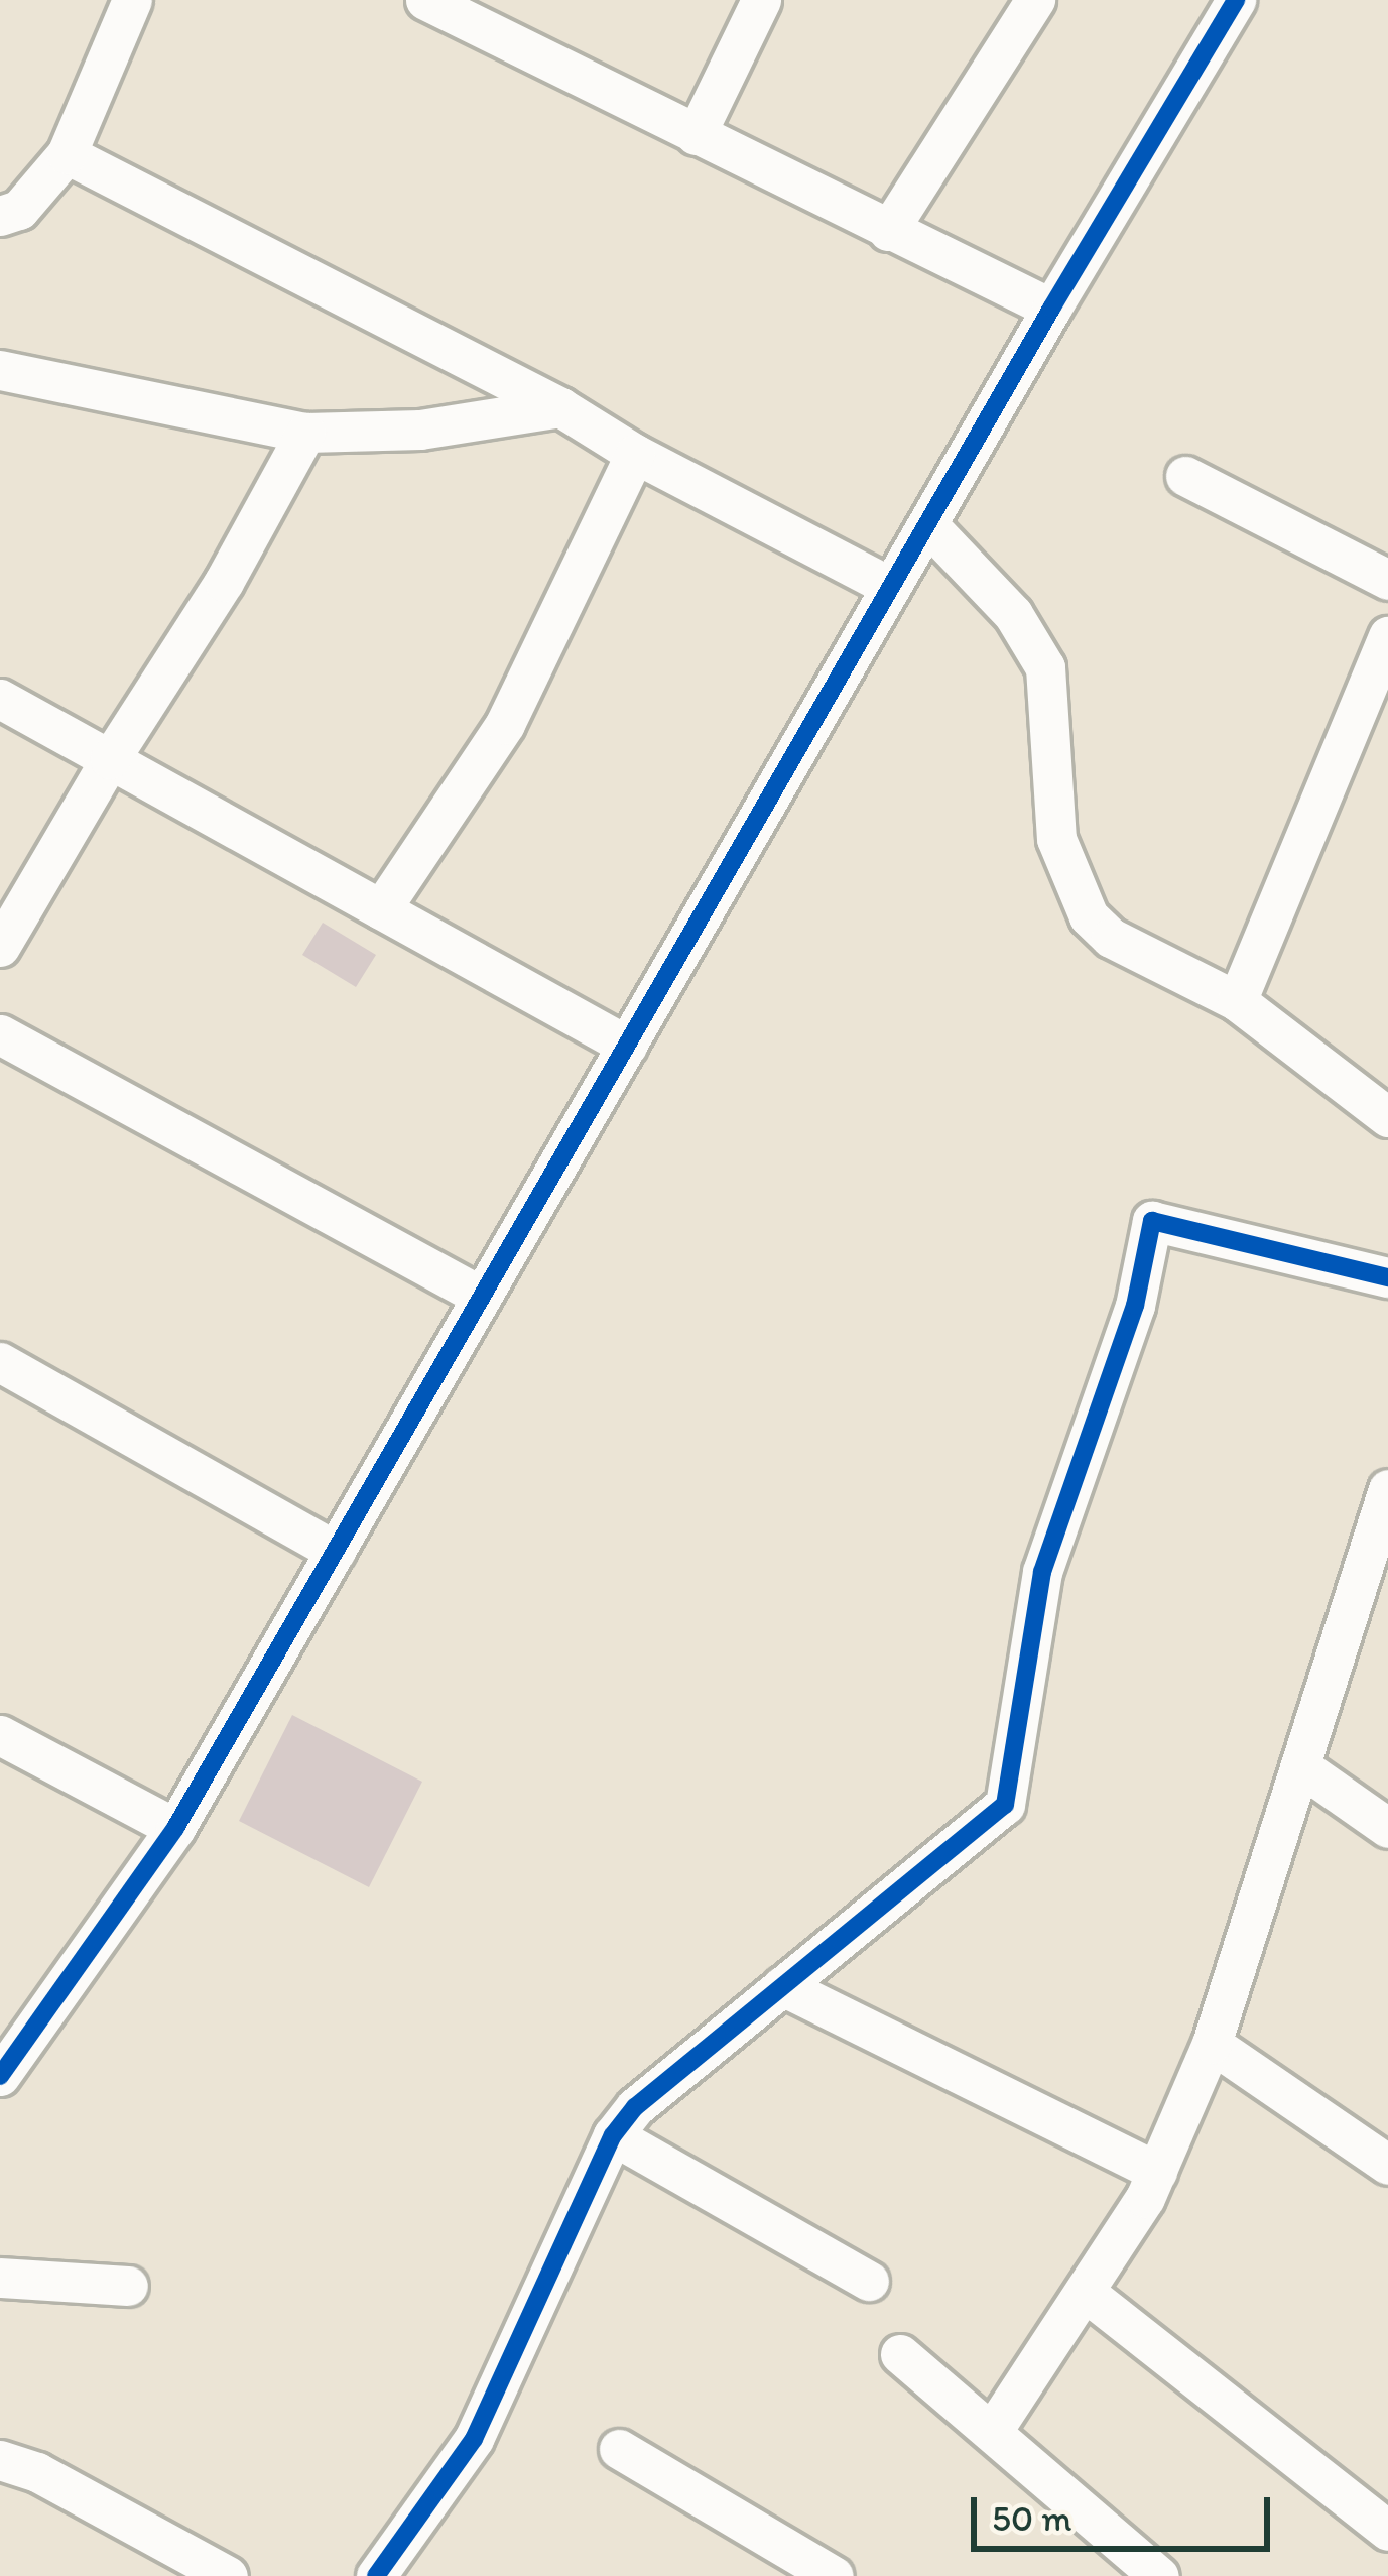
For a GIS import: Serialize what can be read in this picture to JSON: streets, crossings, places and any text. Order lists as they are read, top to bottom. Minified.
{"scale_bar":"50 m"}
